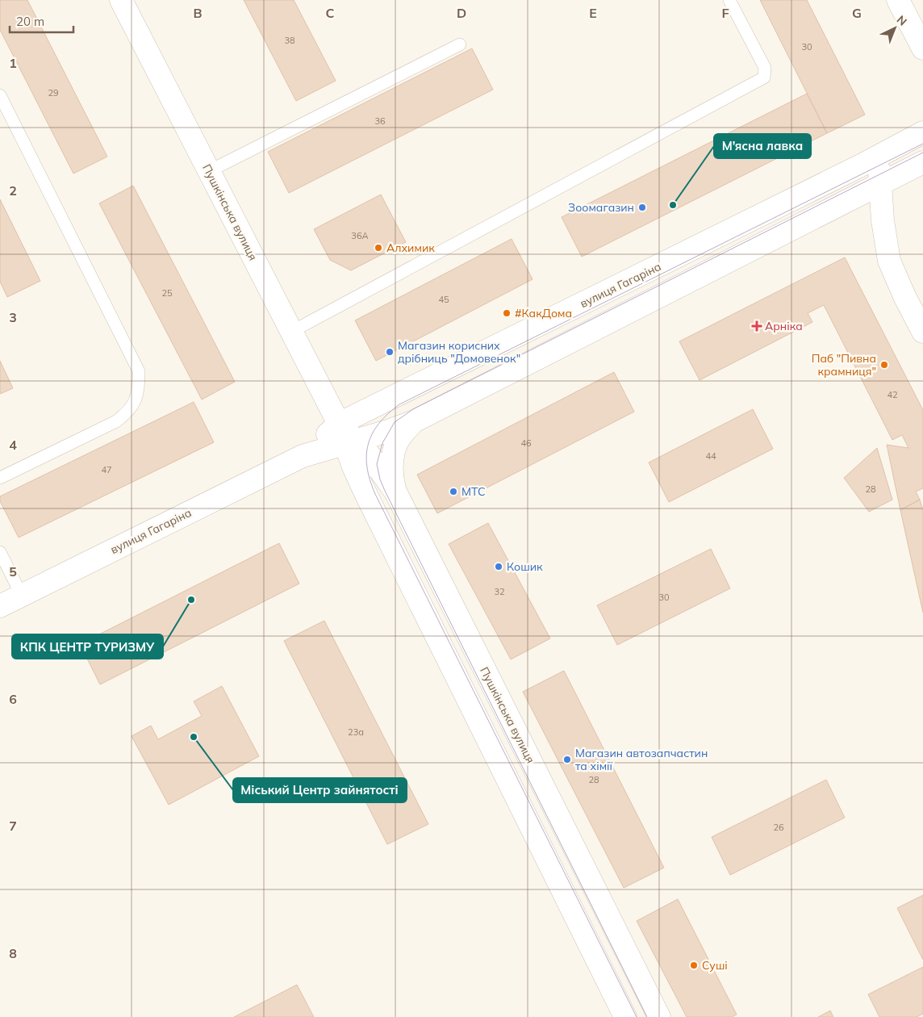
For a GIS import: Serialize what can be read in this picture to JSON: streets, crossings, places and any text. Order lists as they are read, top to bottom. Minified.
{"streets":{"street":["Пушкінська вулиця","вулиця Гагаріна"]},"crossings":[["Пушкінська вулиця","вулиця Гагаріна"]],"places":{"other":["М'ясна лавка","Зоомагазин","Алхимик","#КакДома","Магазин корисних дрібниць \"Домовенок\"","Паб \"Пивна крамниця\"","МТС","Кошик","КПК ЦЕНТР ТУРИЗМУ","Міський Центр зайнятості","Магазин автозапчастин та хімії","Суші"],"health":["Арніка"]},"house_numbers":["38","30","29","36","36А","25","45","42","46","44","47","28","32","30","23а","28","26"],"scale_bar":"20 m","north":"top right","grid":{"columns":["B","C","D","E","F","G"],"rows":["1","2","3","4","5","6","7","8"]}}
